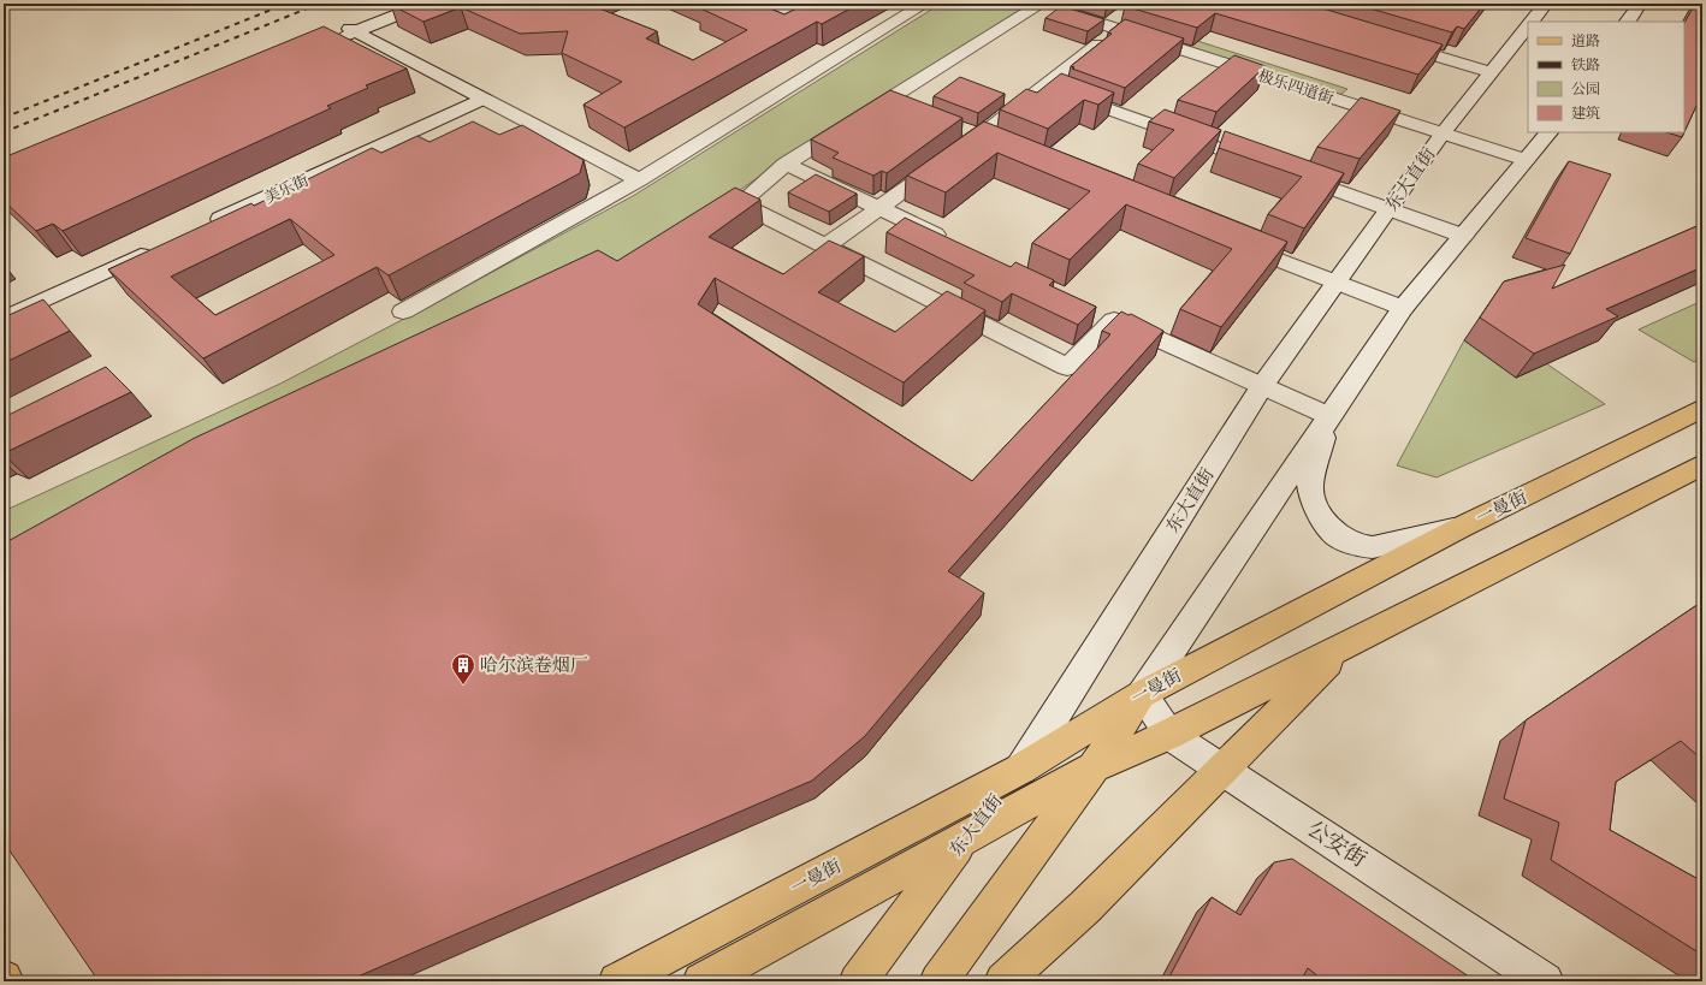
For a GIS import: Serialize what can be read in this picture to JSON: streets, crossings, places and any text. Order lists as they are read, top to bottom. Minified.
{"streets":{"main road":["东大直街","一曼街"],"street":["极乐四道街","美乐街","公安街"]},"crossings":[["极乐四道街","东大直街"],["东大直街","一曼街"],["一曼街","公安街"]],"places":{"building":["哈尔滨卷烟厂"]},"legend":["道路","铁路","公园","建筑"]}
